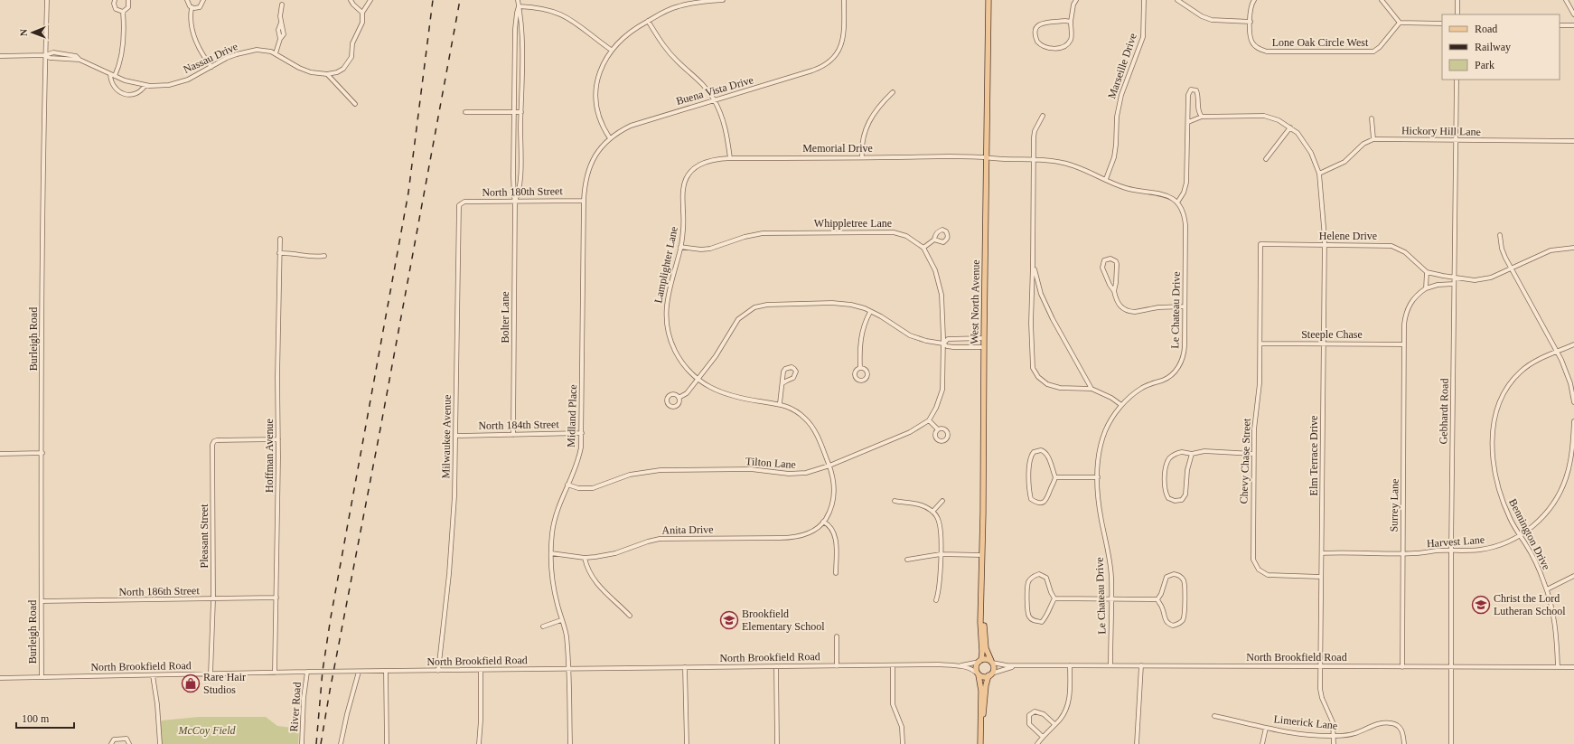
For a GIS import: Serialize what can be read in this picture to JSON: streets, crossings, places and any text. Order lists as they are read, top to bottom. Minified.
{"streets":{"main road":["West North Avenue"],"street":["Lone Oak Circle West","Nassau Drive","Marseille Drive","Buena Vista Drive","Hickory Hill Lane","Memorial Drive","North 180th Street","Whippletree Lane","Helene Drive","Lamplighter Lane","Le Chateau Drive","Bolter Lane","Steeple Chase","Burleigh Road","Gebhardt Road","Midland Place","North 184th Street","Milwaukee Avenue","Hoffman Avenue","Elm Terrace Drive","Chevy Chase Street","Tilton Lane","Surrey Lane","Anita Drive","Bennington Drive","Pleasant Street","Harvest Lane","North 186th Street","North Brookfield Road","River Road","Limerick Lane"]},"crossings":[["Nassau Drive","Burleigh Road"],["Buena Vista Drive","North 180th Street"],["Buena Vista Drive","Midland Place"],["Hickory Hill Lane","Gebhardt Road"],["Memorial Drive","Lamplighter Lane"],["Memorial Drive","West North Avenue"],["North 180th Street","Bolter Lane"],["North 180th Street","Midland Place"],["North 180th Street","Milwaukee Avenue"],["Whippletree Lane","Lamplighter Lane"],["Helene Drive","Elm Terrace Drive"],["Helene Drive","Chevy Chase Street"],["Lamplighter Lane","Tilton Lane"],["West North Avenue","North Brookfield Road"],["Le Chateau Drive","North Brookfield Road"],["Bolter Lane","North 184th Street"],["Steeple Chase","Elm Terrace Drive"],["Steeple Chase","Chevy Chase Street"],["Steeple Chase","Surrey Lane"],["Burleigh Road","North 186th Street"],["Burleigh Road","North Brookfield Road"],["Gebhardt Road","Harvest Lane"],["Gebhardt Road","North Brookfield Road"],["Midland Place","North 184th Street"],["Midland Place","Tilton Lane"],["Midland Place","Anita Drive"],["Midland Place","North Brookfield Road"],["North 184th Street","Milwaukee Avenue"],["Milwaukee Avenue","North Brookfield Road"],["Hoffman Avenue","Pleasant Street"],["Hoffman Avenue","North 186th Street"],["Hoffman Avenue","North Brookfield Road"],["Elm Terrace Drive","Chevy Chase Street"],["Elm Terrace Drive","Harvest Lane"],["Elm Terrace Drive","North Brookfield Road"],["Elm Terrace Drive","Limerick Lane"],["Surrey Lane","Harvest Lane"],["Surrey Lane","North Brookfield Road"],["Bennington Drive","Harvest Lane"],["Bennington Drive","North Brookfield Road"],["Pleasant Street","North 186th Street"],["Pleasant Street","North Brookfield Road"],["North Brookfield Road","River Road"]],"parks":["McCoy Field"],"places":{"school or university":["Christ the Lord Lutheran School","Brookfield Elementary School"],"shop":["Rare Hair Studios"]},"legend":["Road","Railway","Park"],"scale_bar":"100 m","north":"left"}
